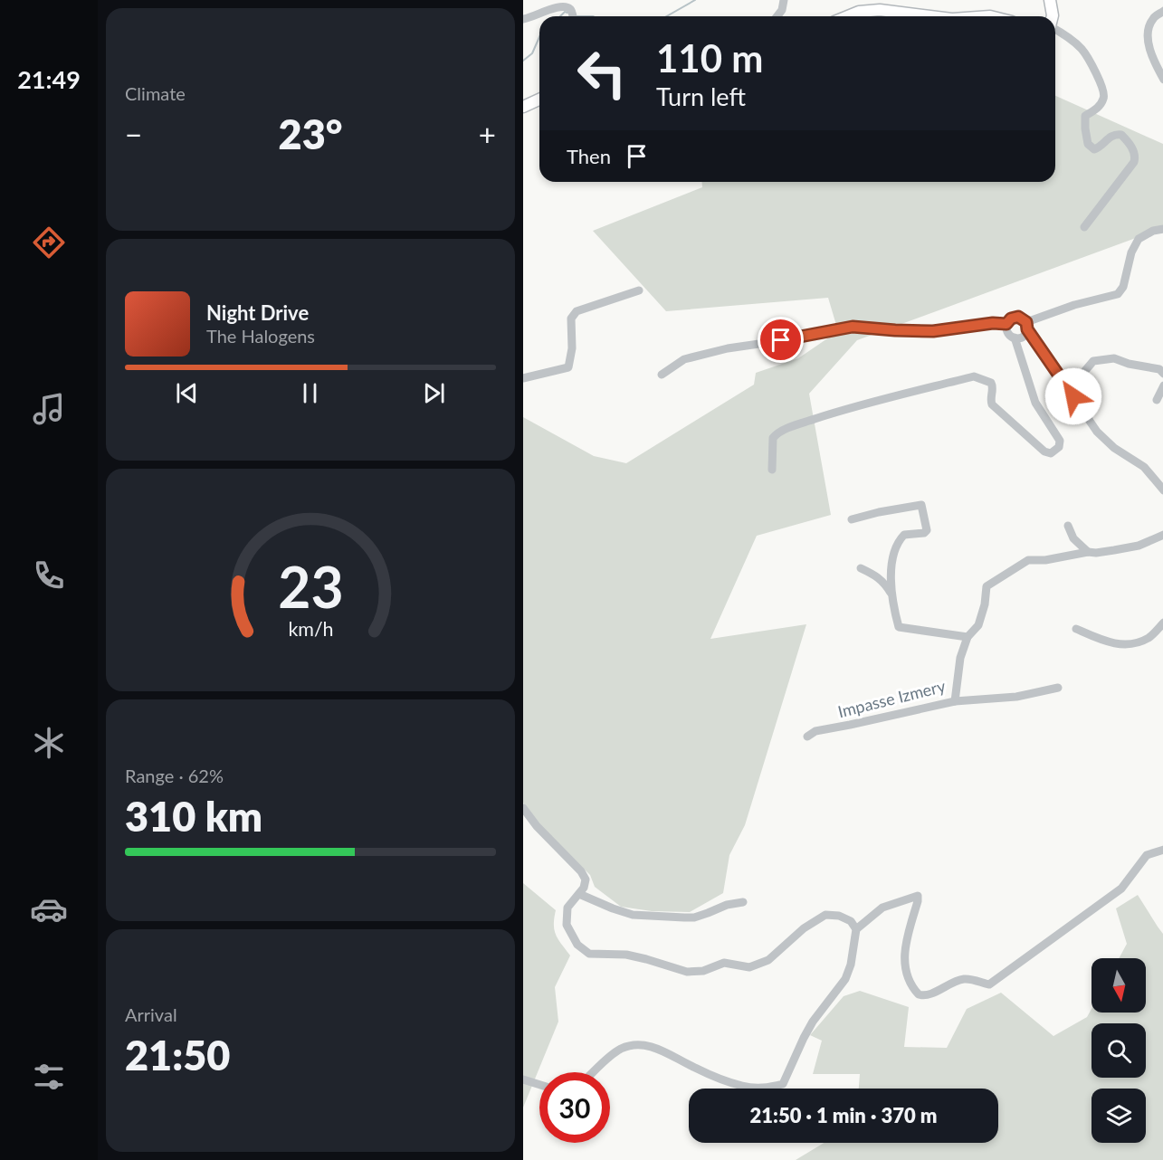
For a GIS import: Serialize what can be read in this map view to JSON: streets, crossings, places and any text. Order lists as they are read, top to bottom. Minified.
{"streets":{"street":["Impasse Izmery"]},"north":"bottom","page":{"tabs":"21:49","tile":["Climate",["Range · 62%","310 km"],["Arrival","21:50"]],"turn":["110 m","Turn left"],"heat":["−","23°","+"],"then":"Then","song":["Night Drive","The Halogens"],"limit":"30","trip":"21:50 · 1 min · 370 m","gauge":["23","km/h"]}}
